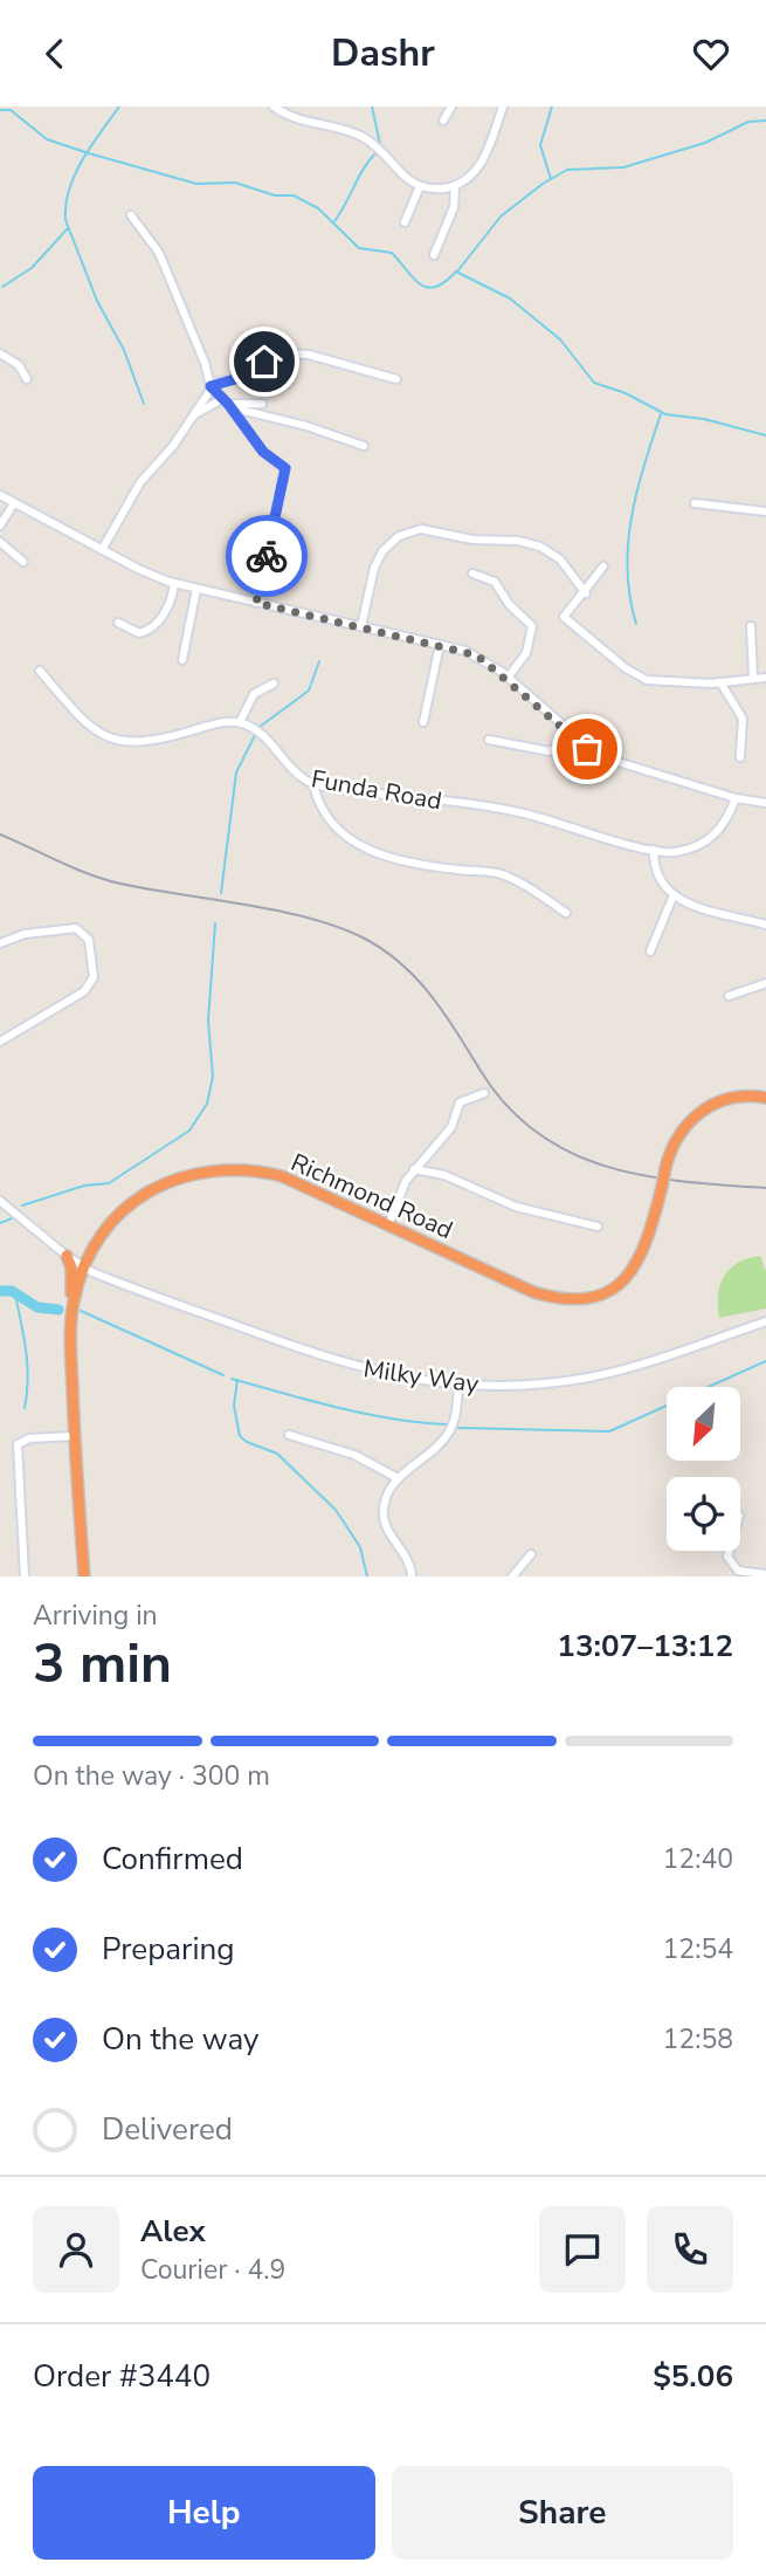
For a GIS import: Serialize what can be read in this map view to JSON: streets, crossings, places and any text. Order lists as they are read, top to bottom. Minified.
{"streets":{"highway":["Richmond Road"],"street":["Funda Road","Milky Way"]},"crossings":[["Richmond Road","Milky Way"]],"north":"bottom left","page":{"header":"Dashr","heading":["3 min","Arriving in","13:07–13:12"],"panel":["Alex","Courier · 4.9","Order #3440","$5.06"],"bar":"On the way · 300 m","list":[["Confirmed","12:40"],["Preparing","12:54"],["On the way","12:58"],"Delivered"],"buttons":["Help","Share"]}}
